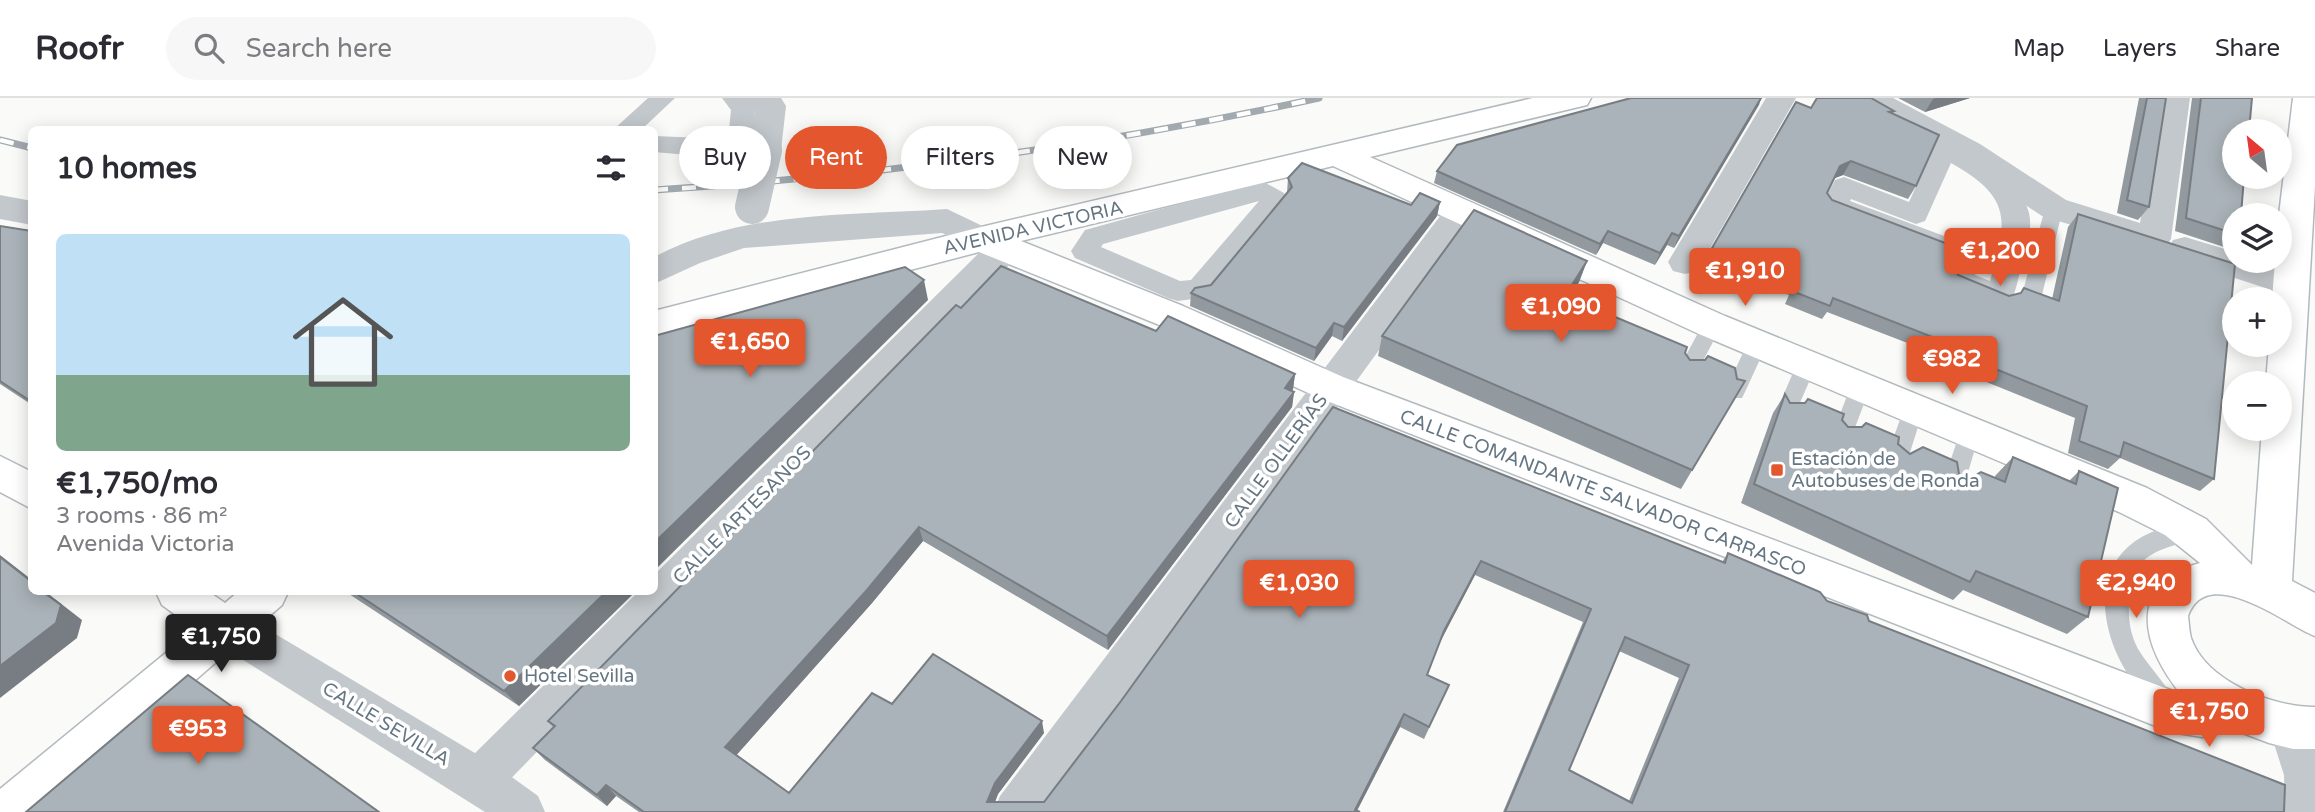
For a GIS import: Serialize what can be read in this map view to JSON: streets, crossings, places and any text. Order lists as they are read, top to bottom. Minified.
{"streets":{"main road":["AVENIDA VICTORIA","CALLE COMANDANTE SALVADOR CARRASCO","CALLE SEVILLA"],"street":["CALLE OLLERÍAS","CALLE ARTESANOS"]},"crossings":[["AVENIDA VICTORIA","CALLE COMANDANTE SALVADOR CARRASCO"],["AVENIDA VICTORIA","CALLE ARTESANOS"],["CALLE OLLERÍAS","CALLE COMANDANTE SALVADOR CARRASCO"],["CALLE COMANDANTE SALVADOR CARRASCO","CALLE ARTESANOS"],["CALLE ARTESANOS","CALLE SEVILLA"]],"places":{"transit":["Estación de Autobuses de Ronda"],"other":["Hotel Sevilla"]},"north":"top left","page":{"header":"Roofr","search":"Search here","nav":["Map","Layers","Share"],"map_buttons":["+","−"],"chip":["Buy","Rent","Filters","New"],"heading":"10 homes","list":[{"name":"€1,750/mo","note":"3 rooms · 86 m² · Avenida Victoria"}],"price":["€1,200","€1,910","€1,090","€1,650","€982","€1,030","€2,940","€1,750","€1,750","€953"]}}
